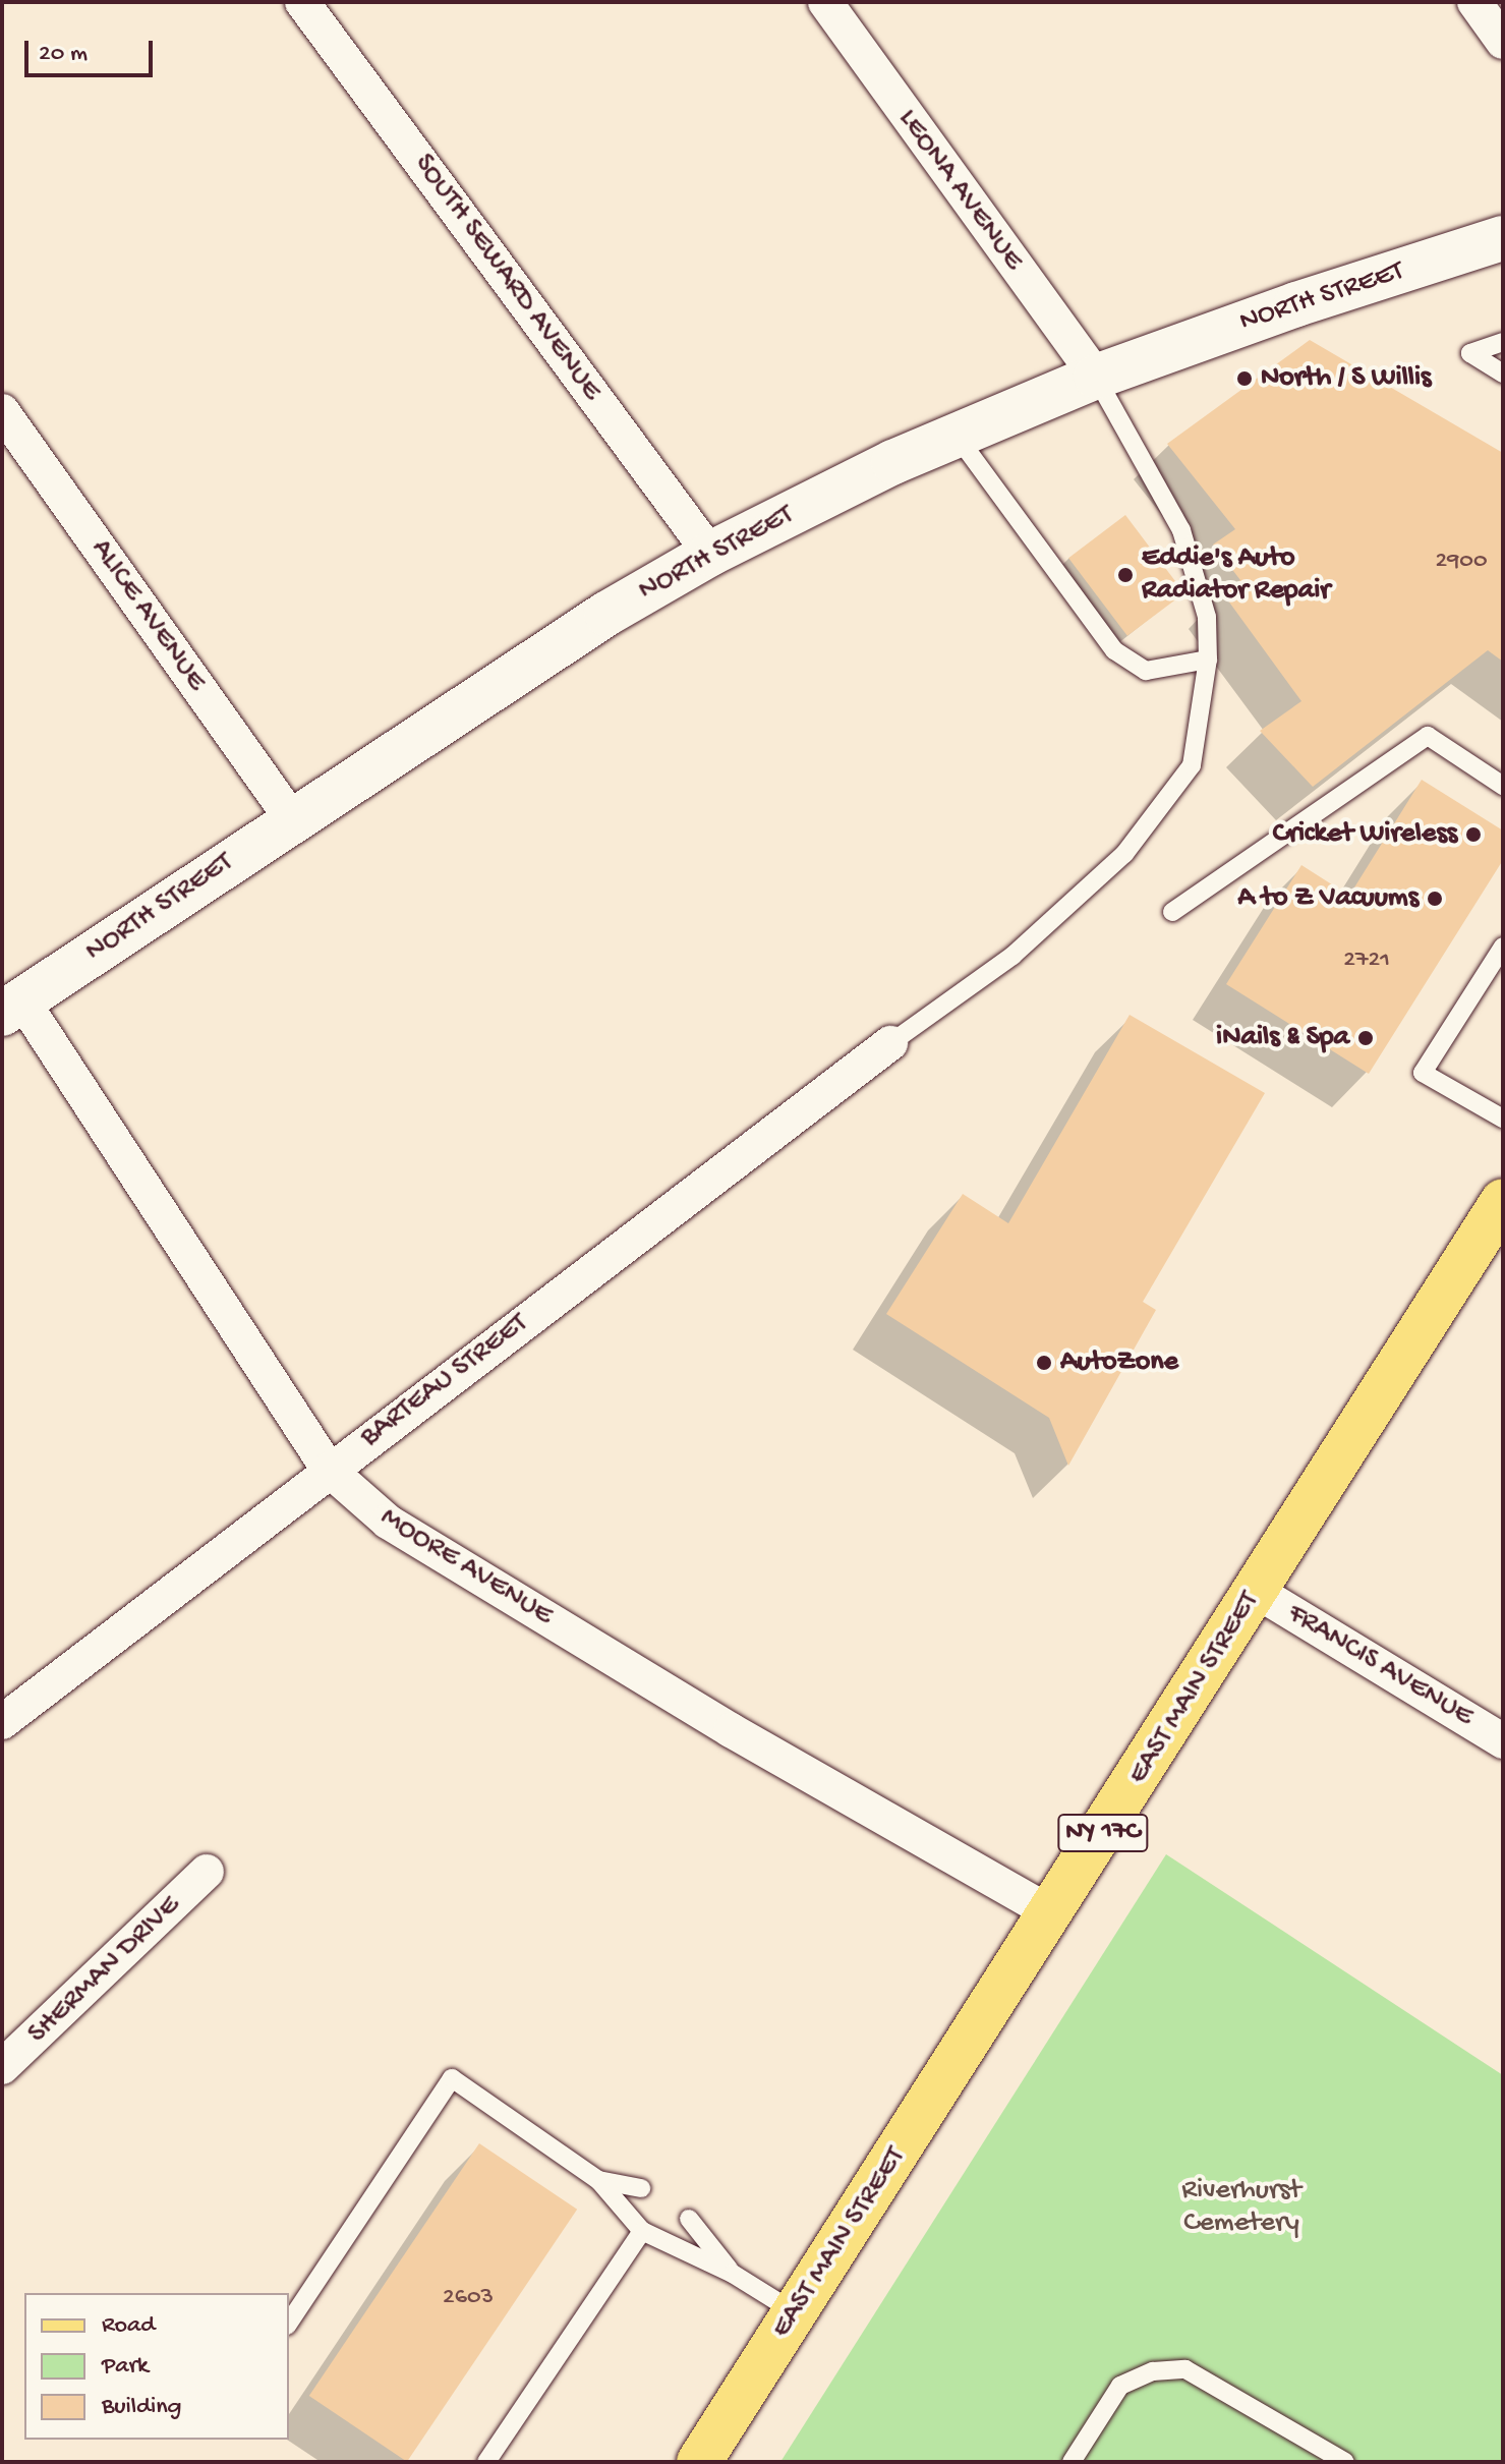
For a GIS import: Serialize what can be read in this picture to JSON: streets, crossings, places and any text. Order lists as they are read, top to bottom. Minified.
{"streets":{"main road":["EAST MAIN STREET","NY 17C"],"street":["LEONA AVENUE","SOUTH SEWARD AVENUE","NORTH STREET","ALICE AVENUE","BARTEAU STREET","MOORE AVENUE","FRANCIS AVENUE","SHERMAN DRIVE"]},"crossings":[["LEONA AVENUE","NORTH STREET"],["SOUTH SEWARD AVENUE","NORTH STREET"],["NORTH STREET","ALICE AVENUE"],["NORTH STREET","MOORE AVENUE"],["BARTEAU STREET","MOORE AVENUE"],["MOORE AVENUE","EAST MAIN STREET"],["FRANCIS AVENUE","EAST MAIN STREET"]],"parks":["Riverhurst Cemetery"],"places":["North / S Willis","Eddie's Auto Radiator Repair","Cricket Wireless","A to Z Vacuums","iNails & Spa","AutoZone"],"house_numbers":["2900","2721","2603"],"legend":["Road","Park","Building"],"scale_bar":"20 m"}
